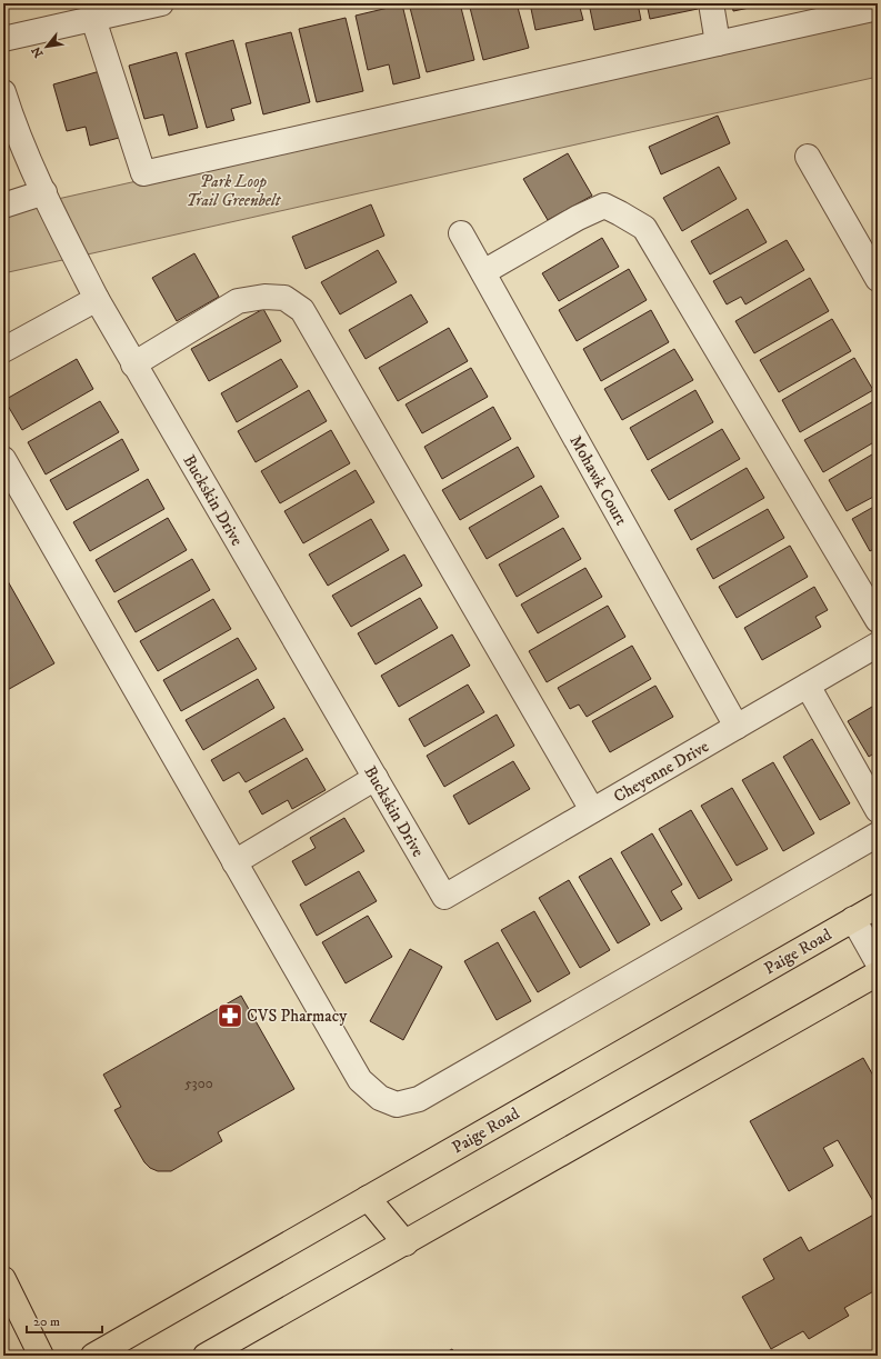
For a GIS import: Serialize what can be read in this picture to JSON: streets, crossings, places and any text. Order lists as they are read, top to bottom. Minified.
{"streets":{"main road":["Paige Road"],"street":["Mohawk Court","Buckskin Drive","Cheyenne Drive"]},"crossings":[["Mohawk Court","Cheyenne Drive"],["Buckskin Drive","Cheyenne Drive"]],"parks":["Park Loop Trail Greenbelt"],"places":{"pharmacy":["CVS Pharmacy"]},"house_numbers":["5300"],"scale_bar":"20 m","north":"bottom left"}
